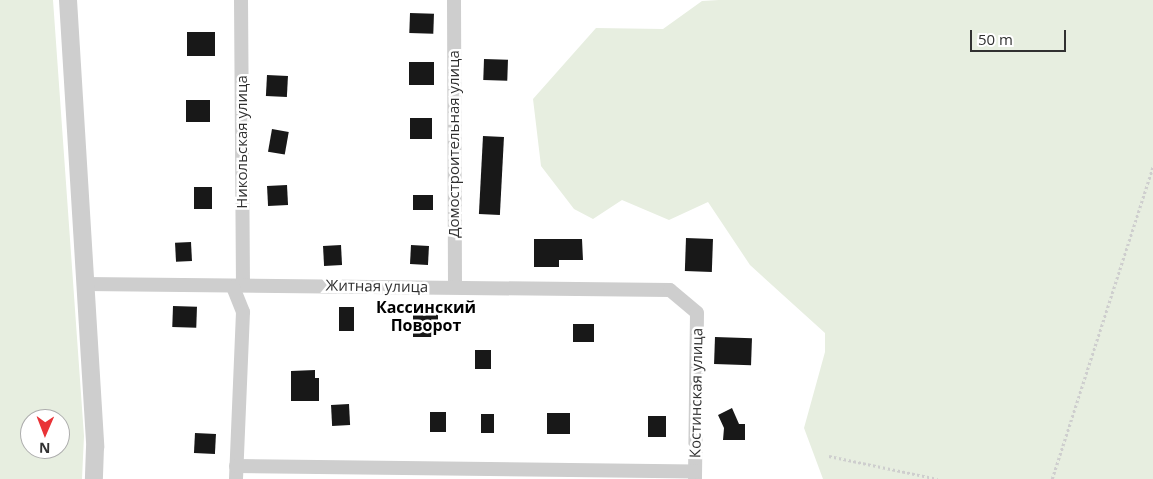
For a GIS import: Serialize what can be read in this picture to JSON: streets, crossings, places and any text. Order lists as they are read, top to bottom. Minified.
{"streets":{"street":["Никольская улица","Домостроительная улица","Житная улица","Костинская улица"]},"crossings":[["Никольская улица","Житная улица"],["Домостроительная улица","Житная улица"],["Житная улица","Костинская улица"]],"districts":["Кассинский Поворот"],"scale_bar":"50 m","north":"bottom"}
